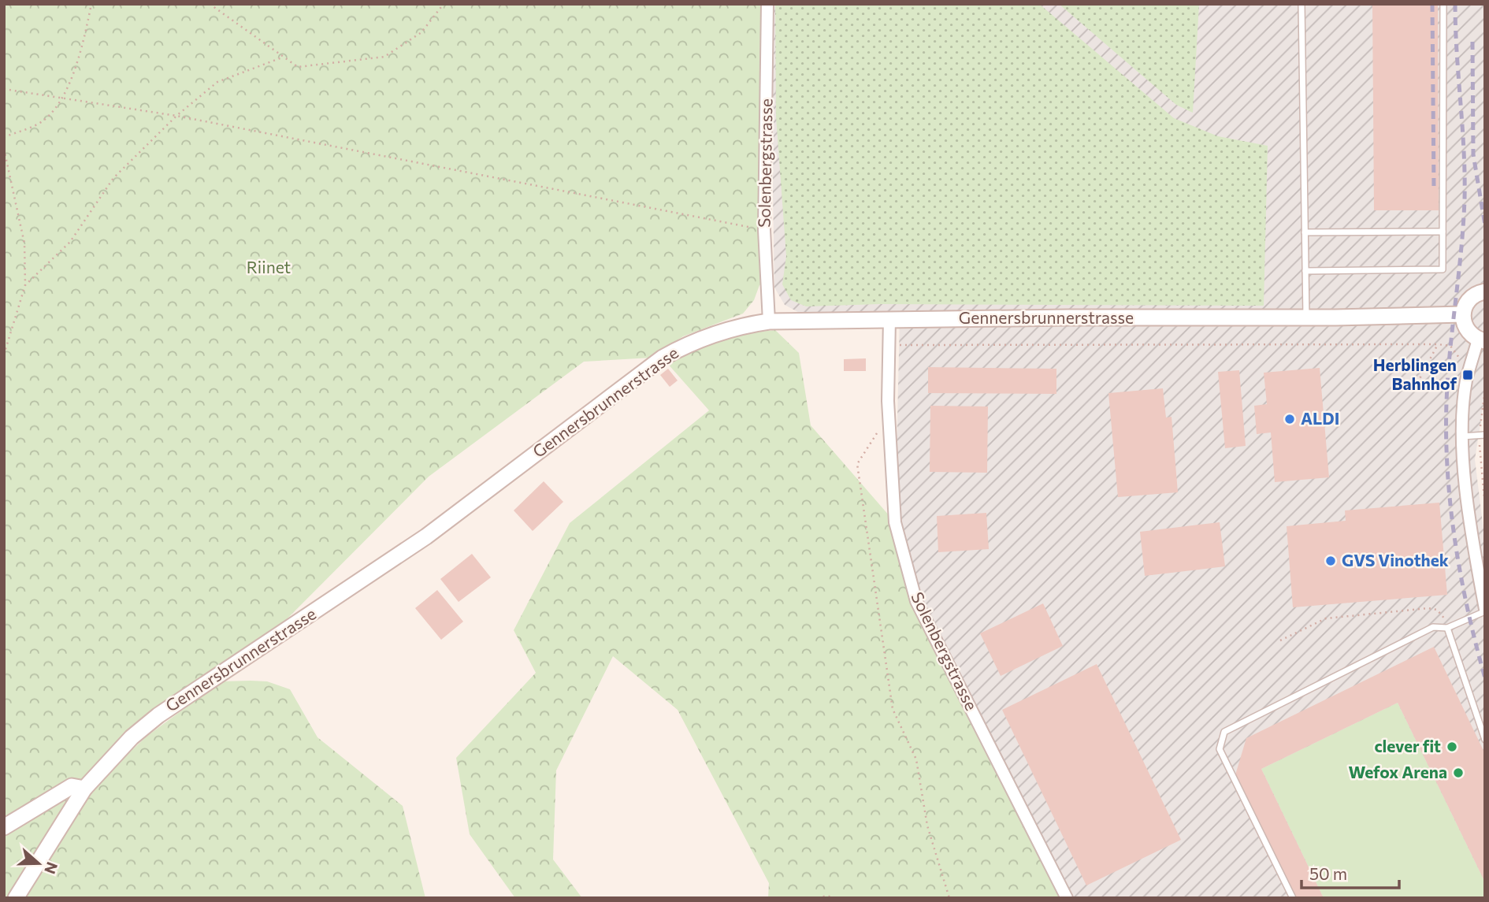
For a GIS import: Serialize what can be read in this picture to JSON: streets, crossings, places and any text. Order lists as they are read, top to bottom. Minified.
{"streets":{"street":["Solenbergstrasse","Gennersbrunnerstrasse"]},"crossings":[["Solenbergstrasse","Gennersbrunnerstrasse"]],"parks":["Riinet"],"places":{"transit":["Herblingen Bahnhof"],"other":["ALDI","GVS Vinothek","clever fit","Wefox Arena"]},"scale_bar":"50 m","north":"right"}
